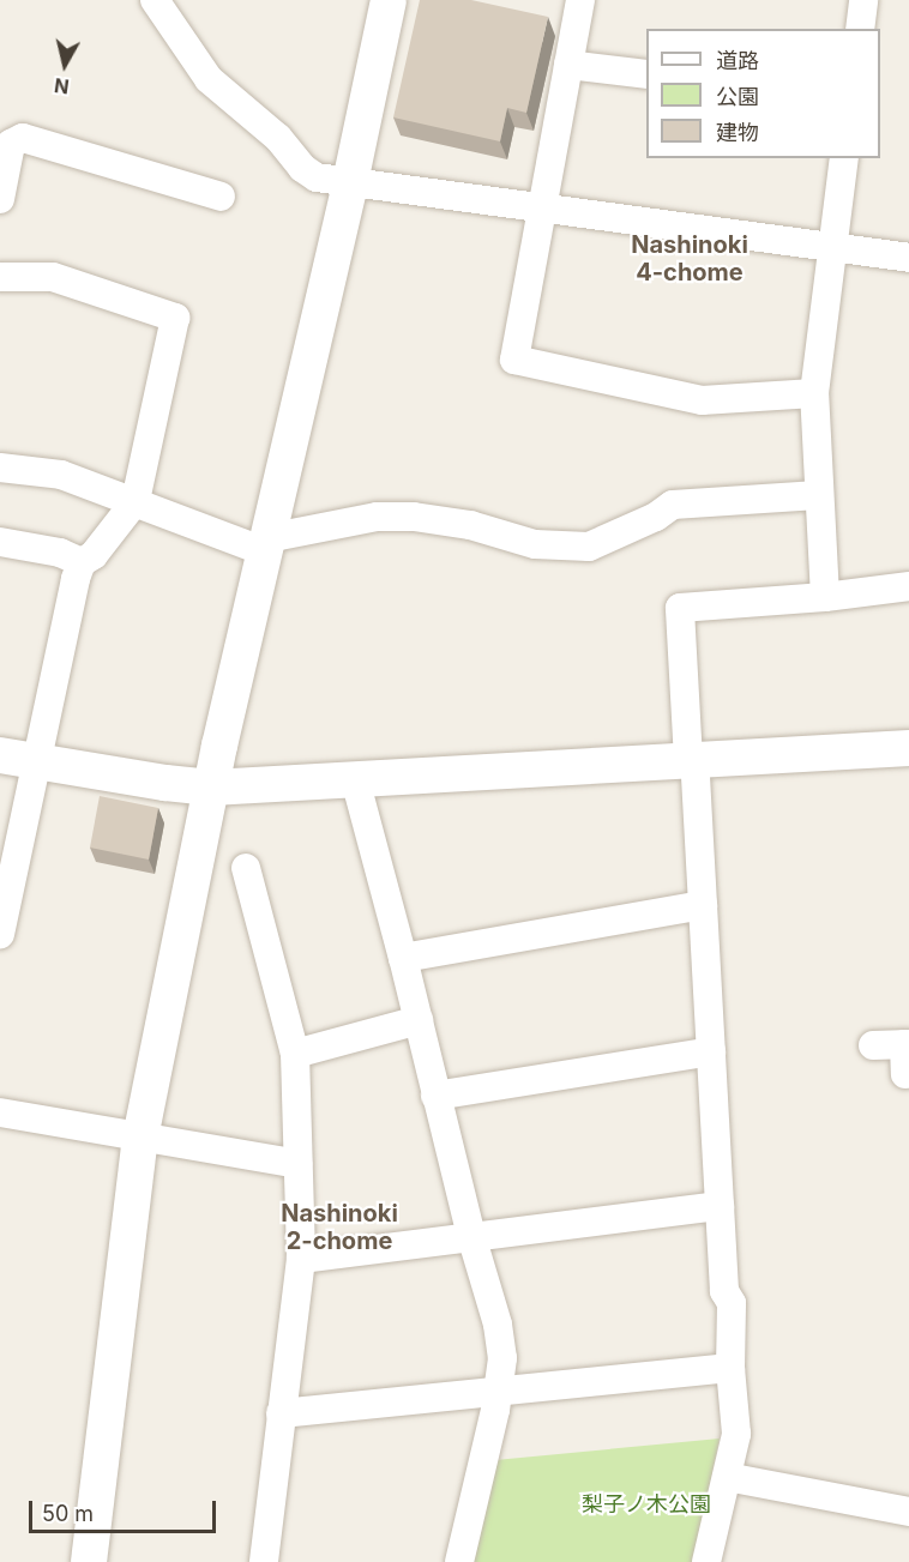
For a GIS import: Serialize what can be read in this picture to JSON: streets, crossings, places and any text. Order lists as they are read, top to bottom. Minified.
{"districts":["Nashinoki 4-chome","Nashinoki 2-chome"],"parks":["梨子ノ木公園"],"legend":["道路","公園","建物"],"scale_bar":"50 m","north":"bottom"}
